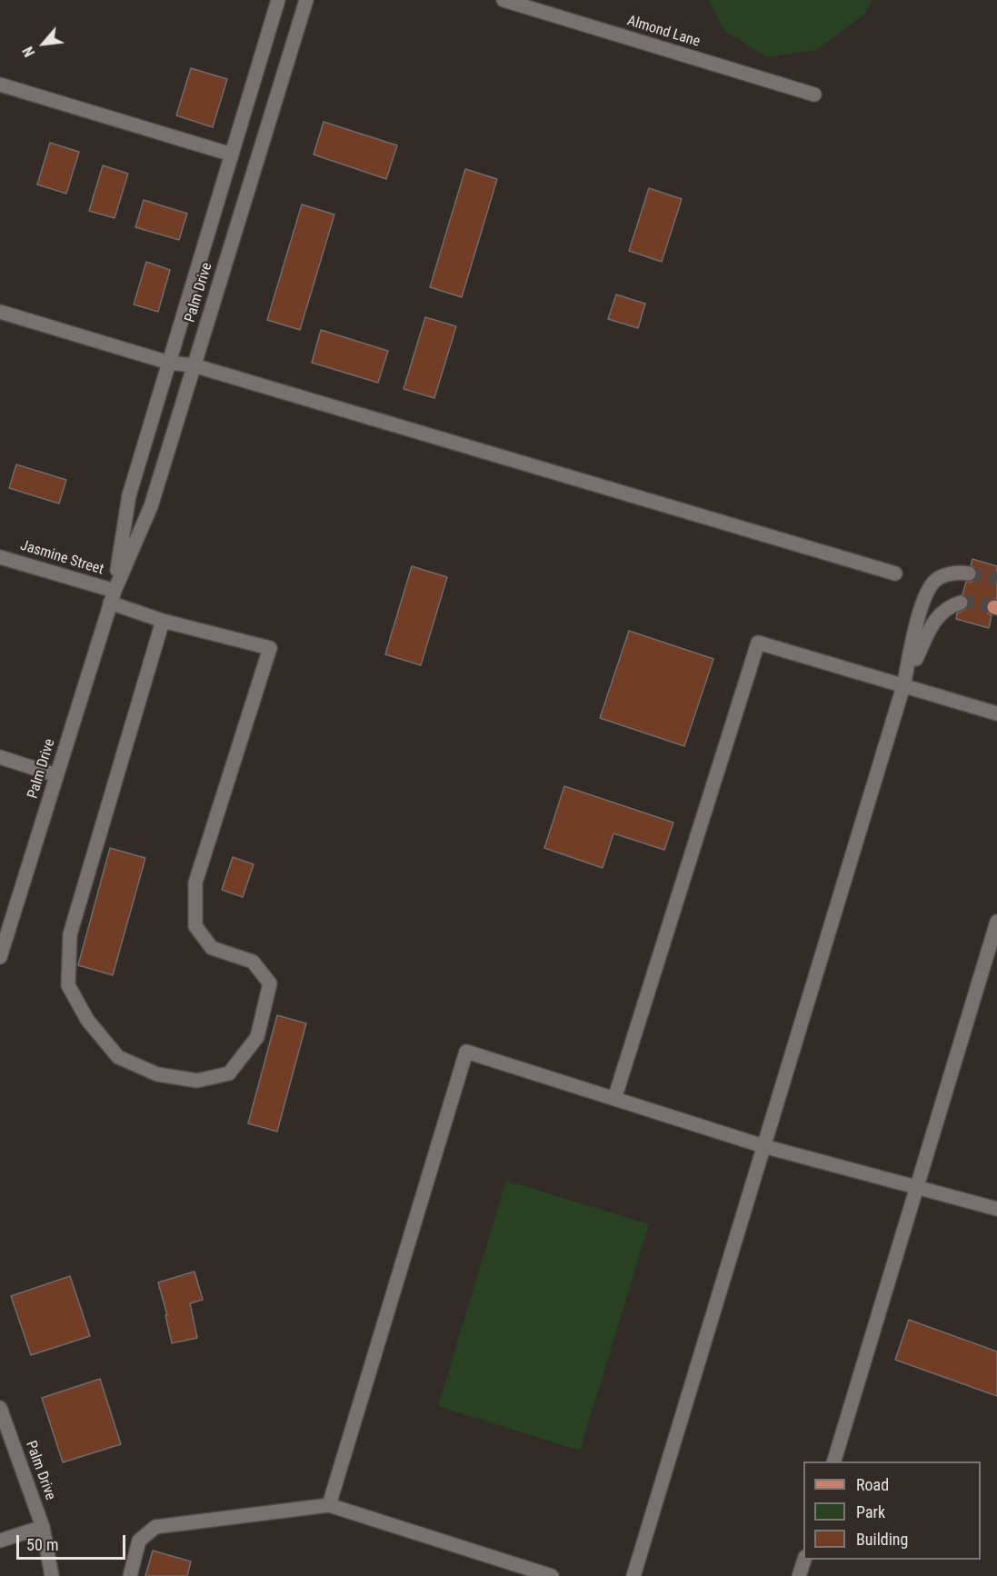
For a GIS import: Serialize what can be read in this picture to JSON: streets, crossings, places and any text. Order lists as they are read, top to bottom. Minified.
{"streets":{"street":["Almond Lane","Palm Drive","Jasmine Street"]},"crossings":[["Palm Drive","Jasmine Street"]],"legend":["Road","Park","Building"],"scale_bar":"50 m","north":"bottom left"}
